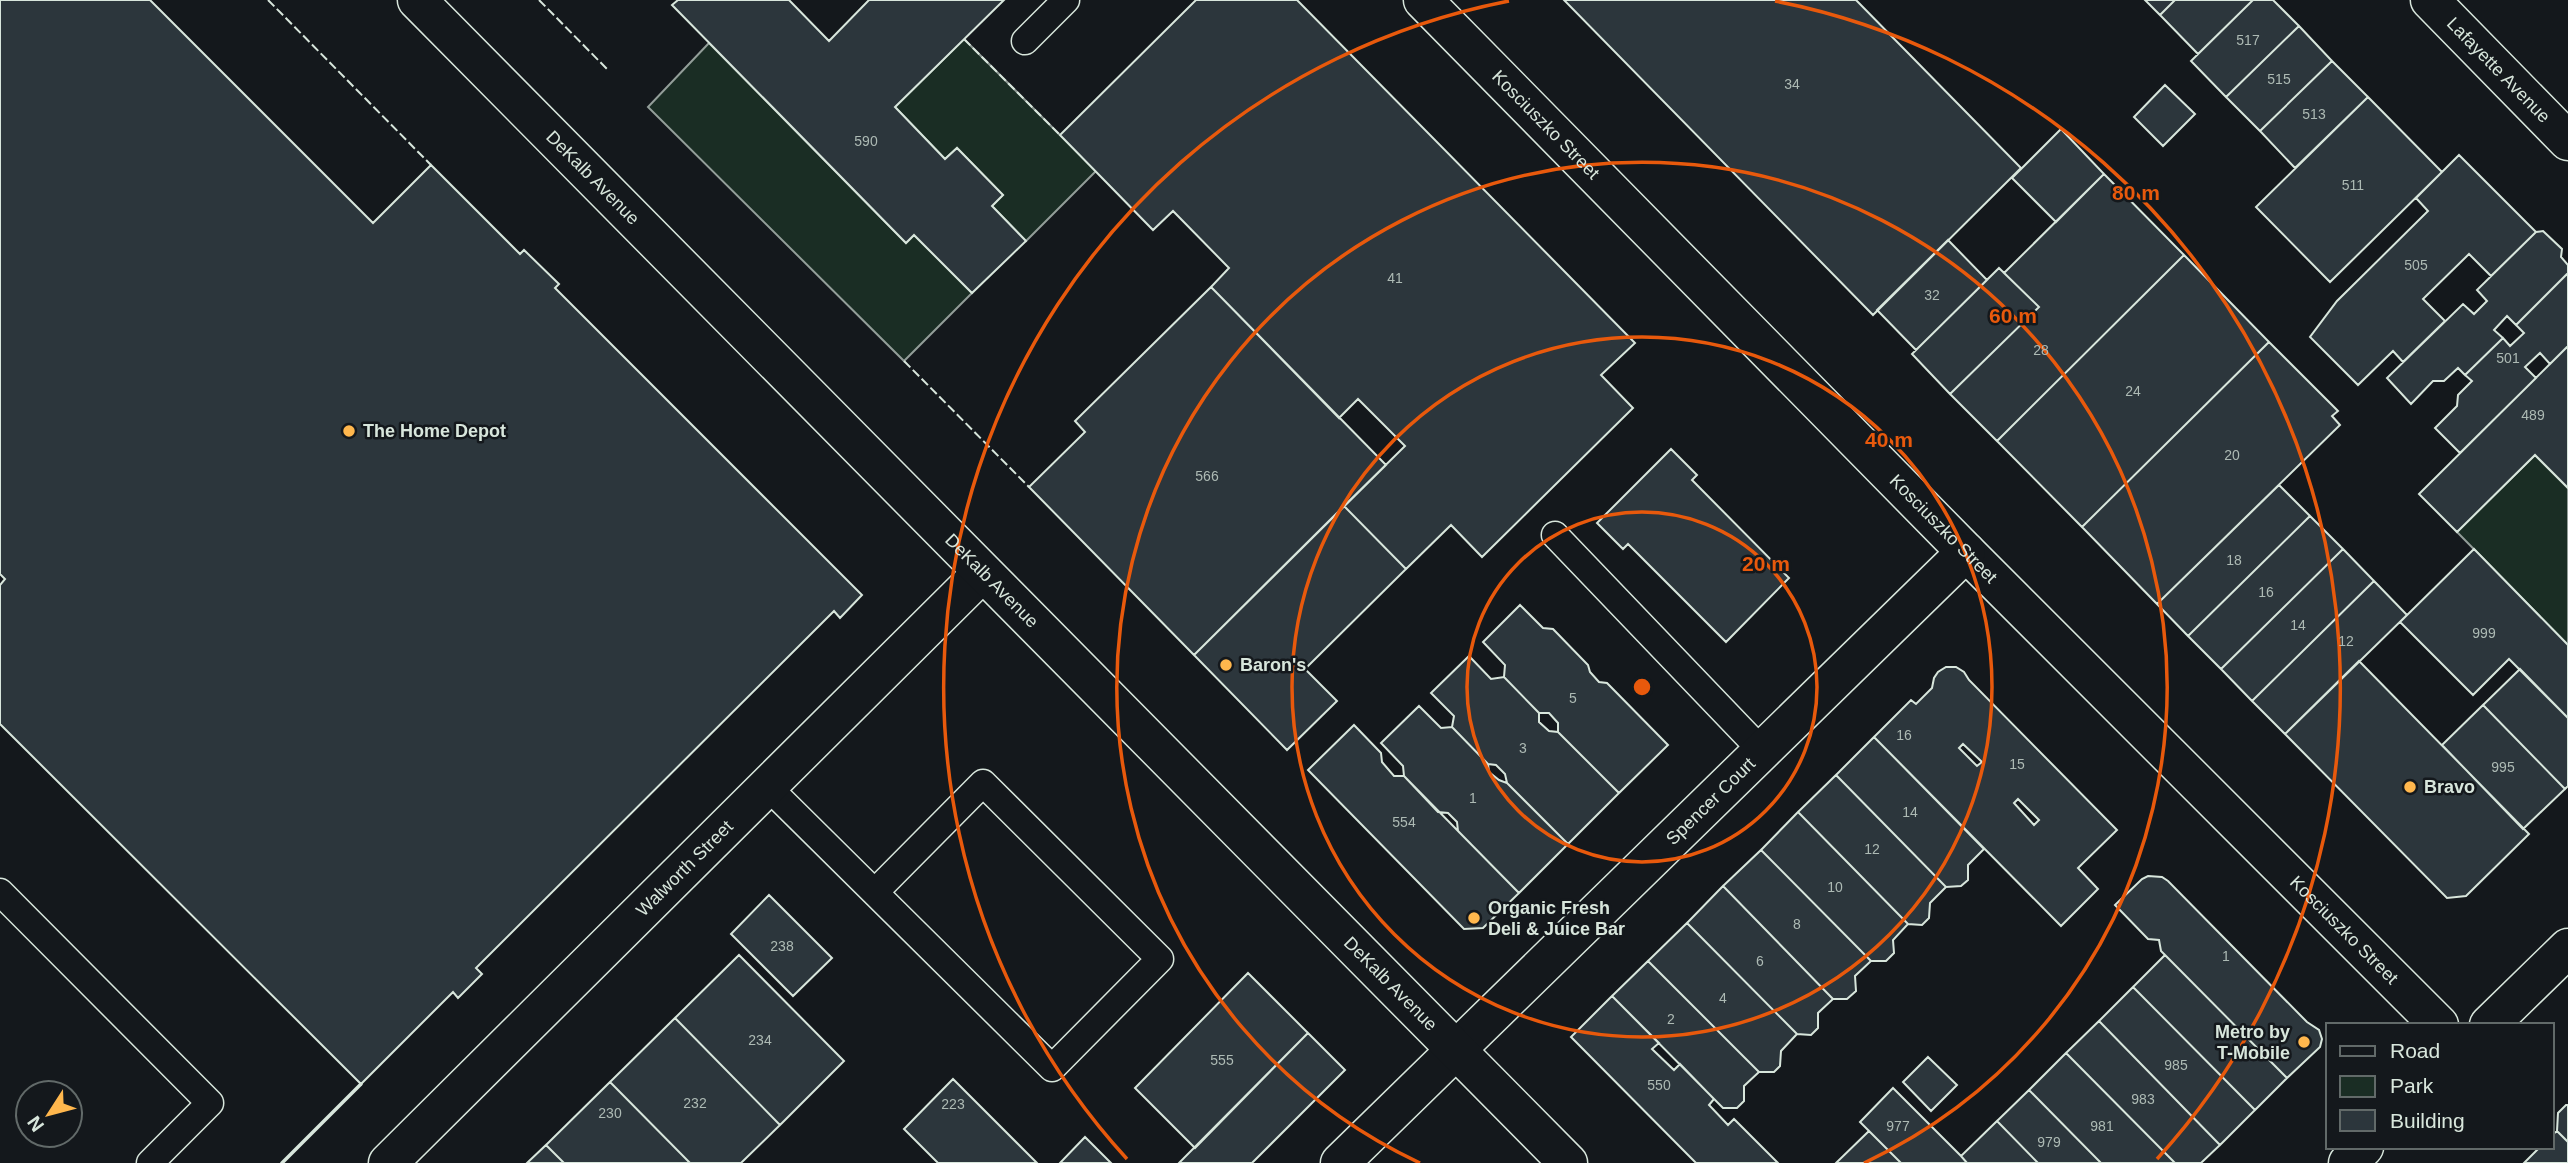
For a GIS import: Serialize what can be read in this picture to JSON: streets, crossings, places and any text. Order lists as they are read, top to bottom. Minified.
{"streets":{"street":["Lafayette Avenue","Kosciuszko Street","DeKalb Avenue","Spencer Court","Walworth Street"]},"crossings":[["Kosciuszko Street","Spencer Court"],["DeKalb Avenue","Spencer Court"],["DeKalb Avenue","Walworth Street"]],"places":["The Home Depot","Baron's","Bravo","Organic Fresh Deli & Juice Bar","Metro by T-Mobile"],"house_numbers":["517","515","34","513","590","511","505","41","32","28","501","24","489","20","566","18","16","14","999","12","5","16","3","15","995","1","14","554","12","10","8","238","1","6","4","2","234","555","985","550","983","232","223","230","977","981","979"],"legend":["Road","Park","Building"],"north":"bottom left","rings":["80 m","60 m","40 m","20 m"]}
